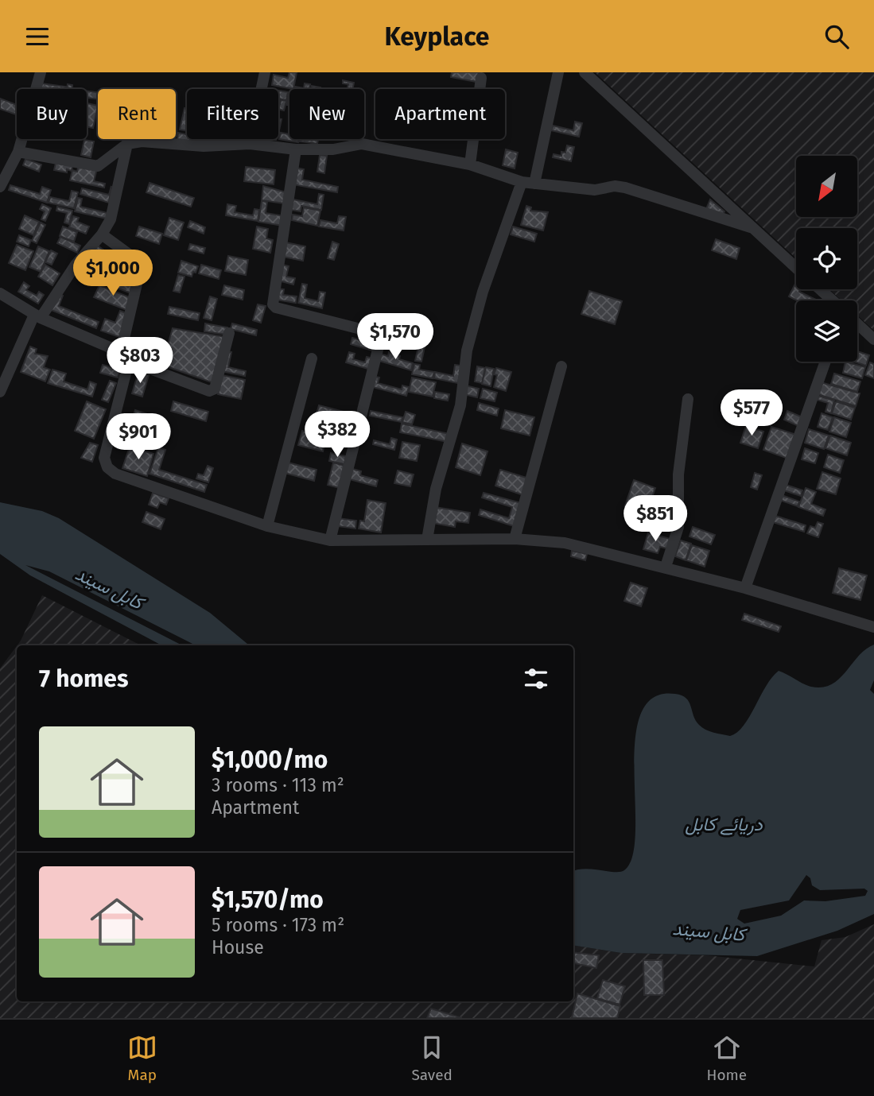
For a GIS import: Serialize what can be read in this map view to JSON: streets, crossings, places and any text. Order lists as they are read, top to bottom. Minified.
{"water":["کابل سيند","دریائے کابل"],"north":"bottom left","page":{"header":"Keyplace","chip":["Buy","Rent","Filters","New","Apartment"],"price":["$1,000","$1,570","$803","$577","$382","$901","$851"],"heading":"7 homes","list":[{"name":"$1,000/mo","note":"3 rooms · 113 m² · Apartment"},{"name":"$1,570/mo","note":"5 rooms · 173 m² · House"}],"tabs":["Map","Saved","Home"]}}
